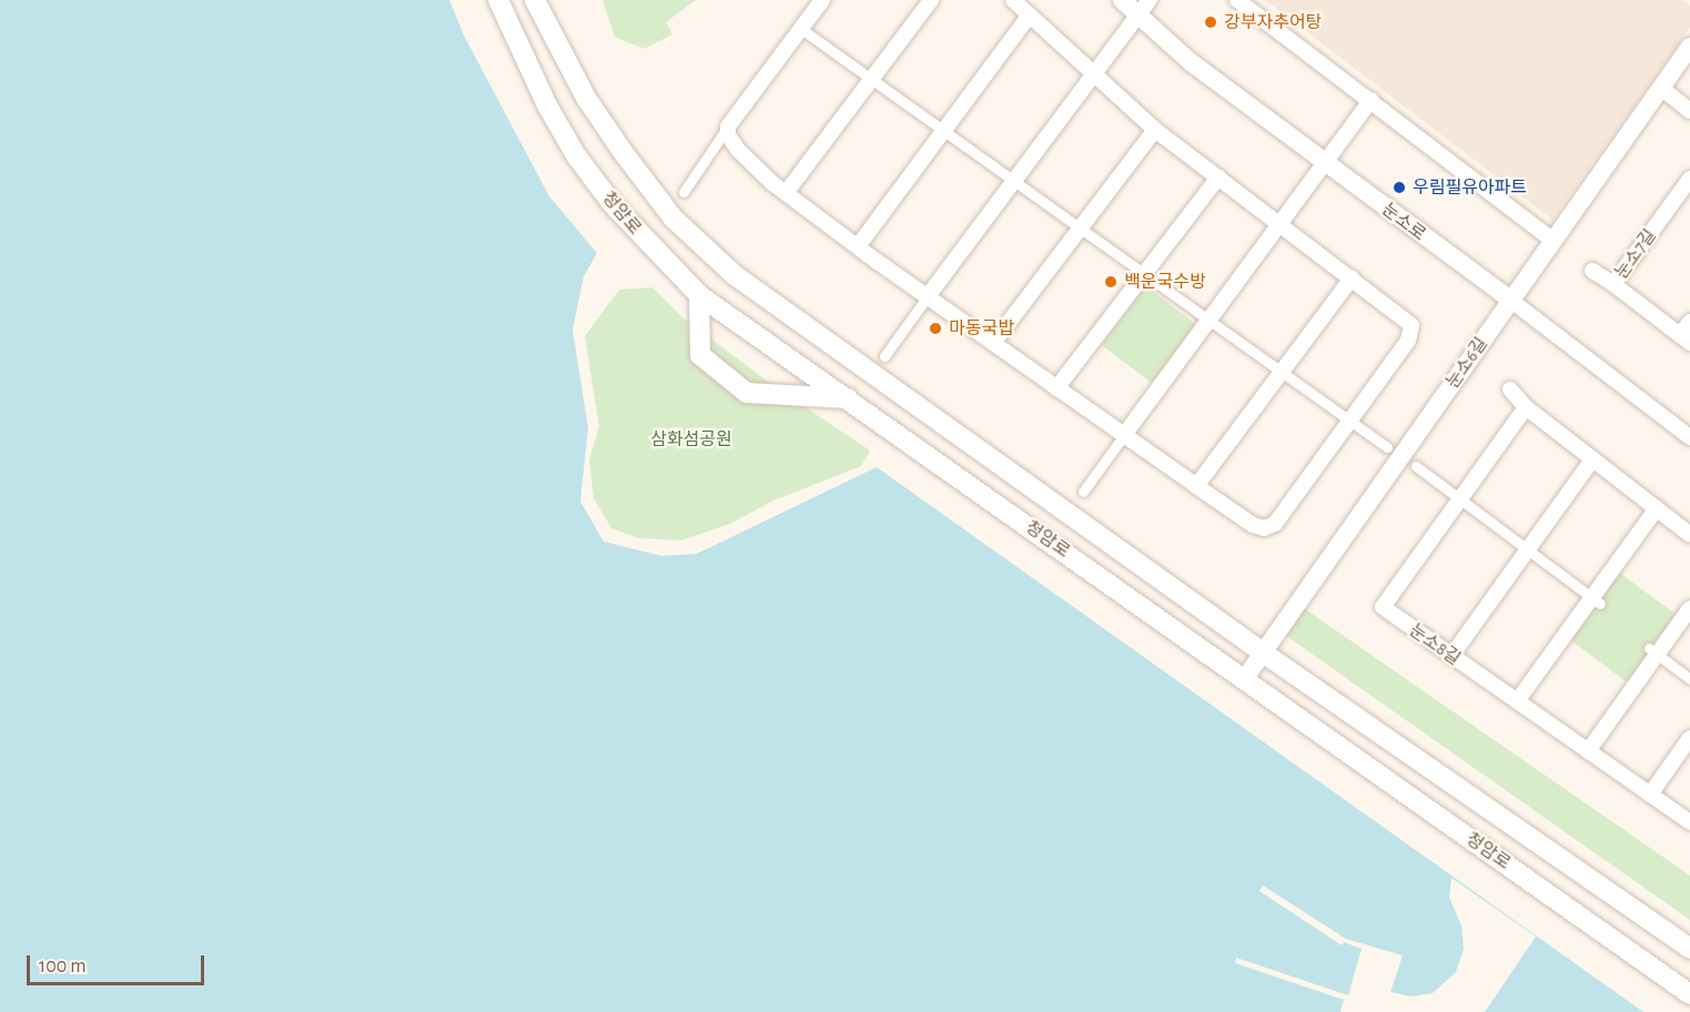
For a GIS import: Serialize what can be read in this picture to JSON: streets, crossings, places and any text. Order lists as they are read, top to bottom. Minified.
{"streets":{"main road":["청암로"],"street":["눈소로","눈소7길","눈소6길","눈소8길"]},"crossings":[["청암로","눈소6길"],["눈소로","눈소6길"]],"parks":["삼화섬공원"],"places":["강부자추어탕","우림필유아파트","백운국수방","마동국밥"],"scale_bar":"100 m"}
